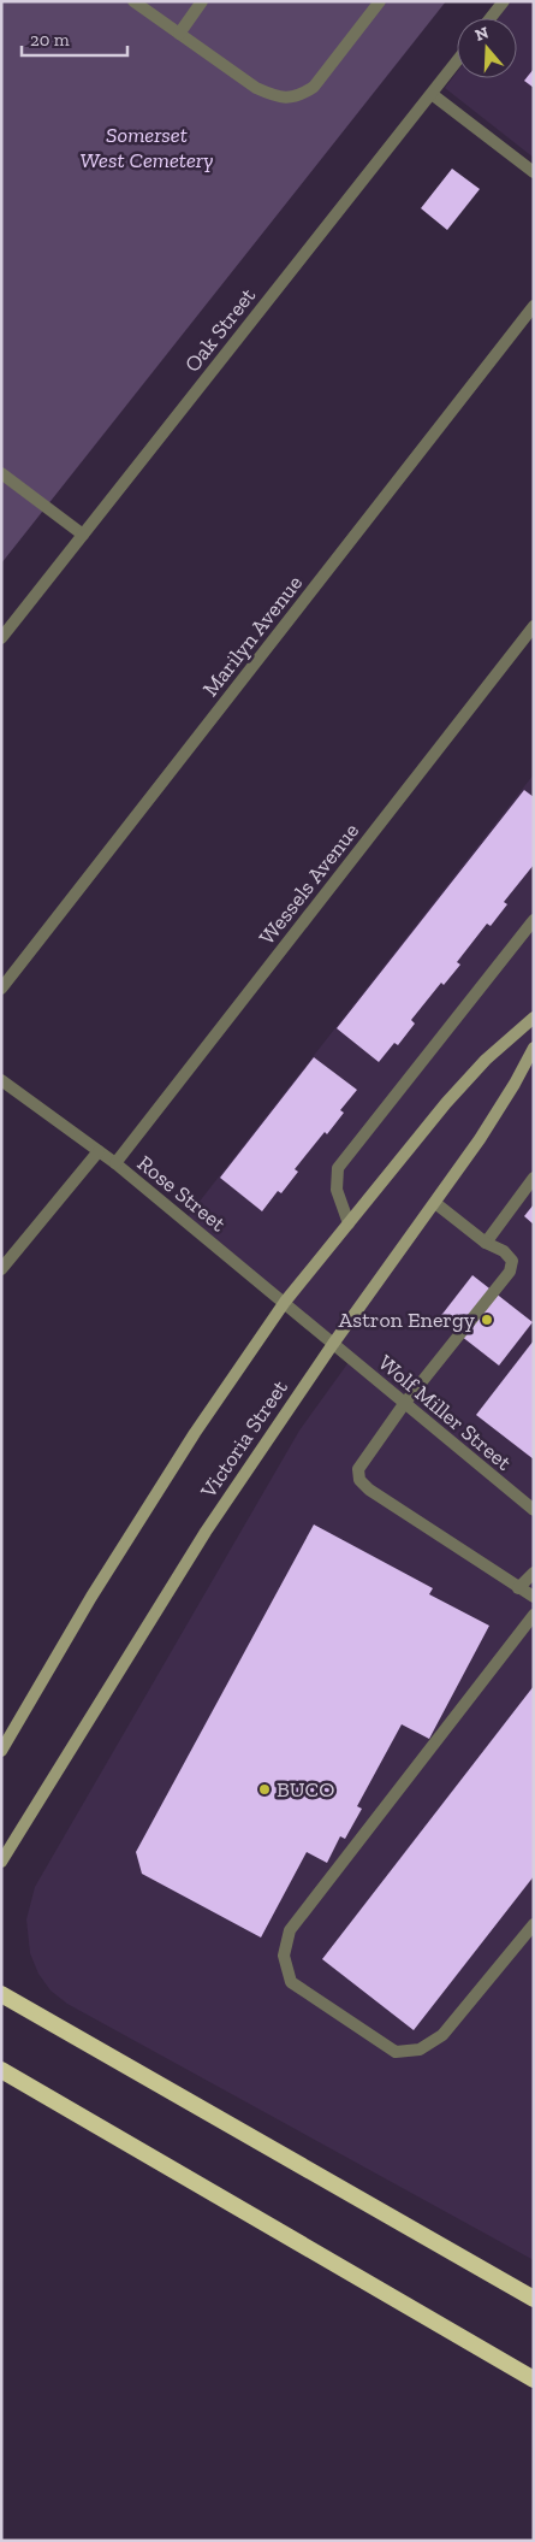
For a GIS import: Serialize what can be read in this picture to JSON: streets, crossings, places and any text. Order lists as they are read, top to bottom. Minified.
{"streets":{"main road":["Victoria Street"],"street":["Oak Street","Marilyn Avenue","Wessels Avenue","Rose Street","Wolf Miller Street"]},"crossings":[["Wessels Avenue","Rose Street"],["Rose Street","Wolf Miller Street"],["Rose Street","Victoria Street"],["Wolf Miller Street","Victoria Street"]],"parks":["Somerset West Cemetery"],"places":["Astron Energy","BUCO"],"scale_bar":"20 m","north":"top"}
